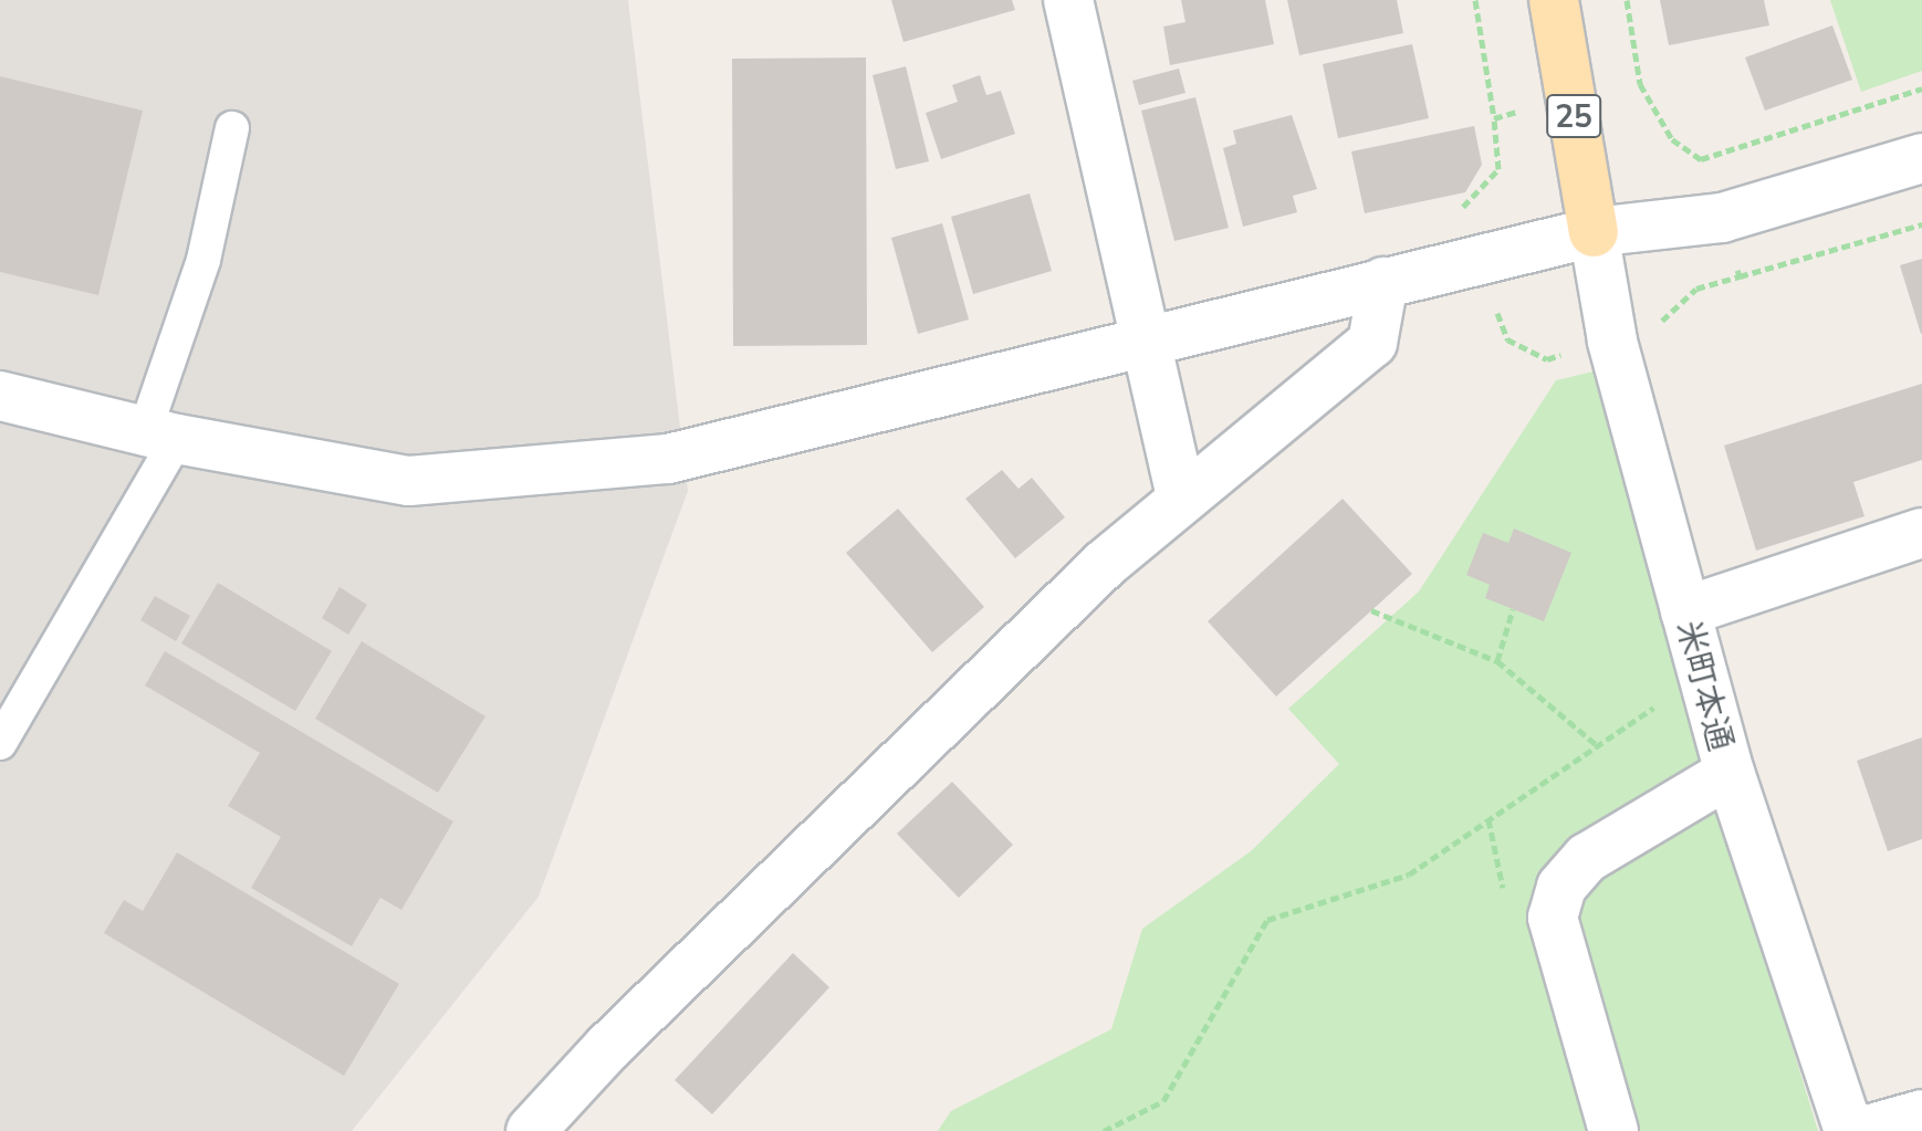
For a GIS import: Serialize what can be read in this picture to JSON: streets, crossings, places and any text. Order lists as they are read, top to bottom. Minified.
{"streets":{"main road":["25"],"street":["米町本通"]},"crossings":[["25","米町本通"]]}
